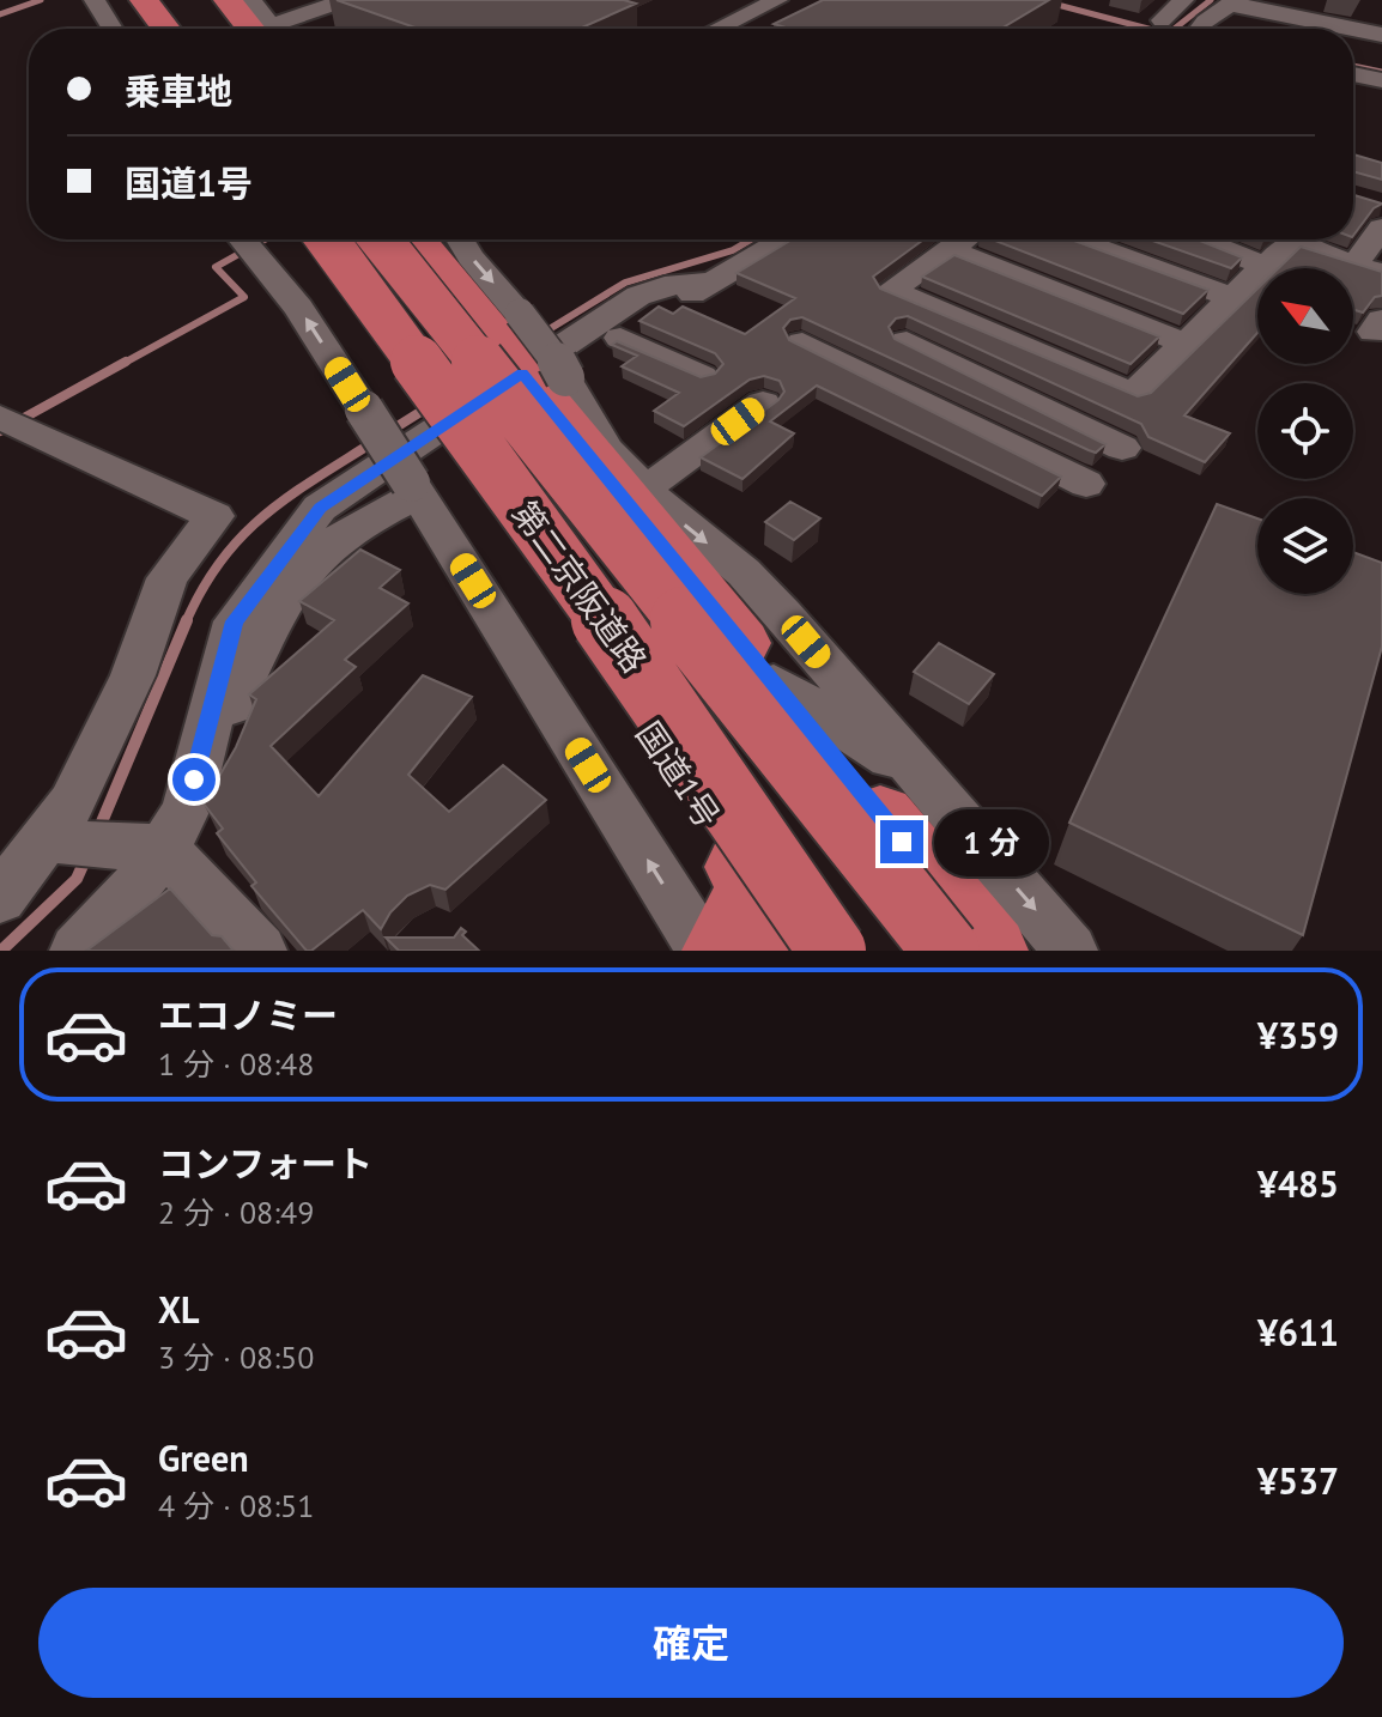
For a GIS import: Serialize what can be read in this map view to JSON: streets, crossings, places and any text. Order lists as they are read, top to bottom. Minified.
{"streets":{"highway":["第二京阪道路","国道1号"]},"north":"top left","page":{"banner":["乗車地","国道1号"],"bubble":"1 分","list":[{"name":"エコノミー","note":"1 分 · 08:48","value":"¥359"},{"name":"コンフォート","note":"2 分 · 08:49","value":"¥485"},{"name":"XL","note":"3 分 · 08:50","value":"¥611"},{"name":"Green","note":"4 分 · 08:51","value":"¥537"}],"buttons":"確定"}}
